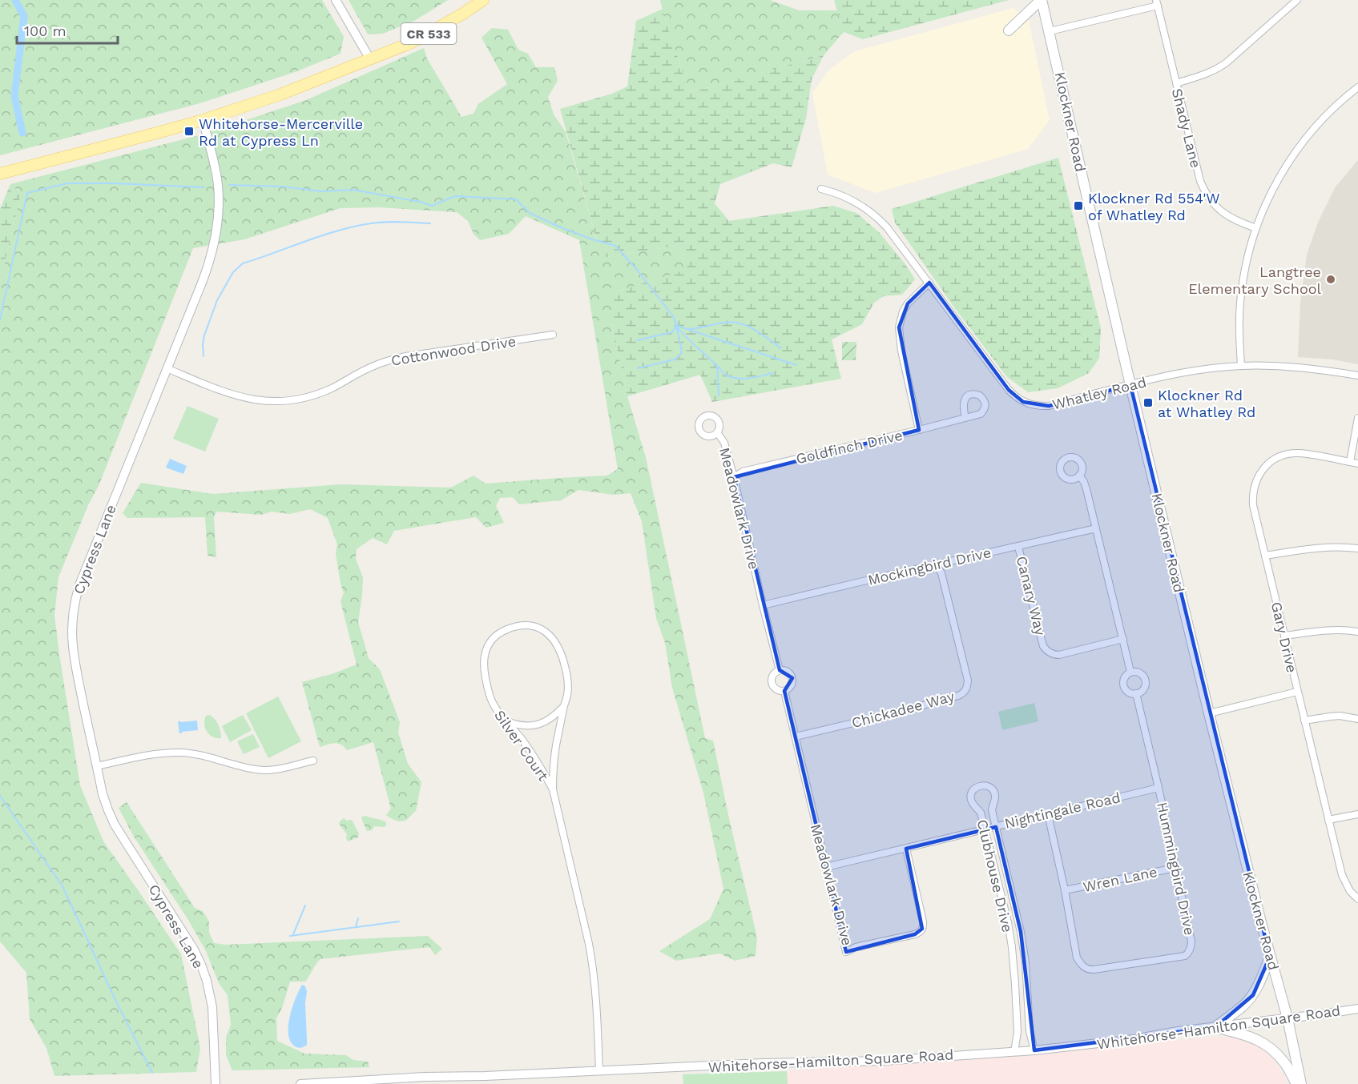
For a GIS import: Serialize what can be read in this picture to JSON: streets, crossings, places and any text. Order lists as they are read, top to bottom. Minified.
{"streets":{"main road":["CR 533","Klockner Road"],"street":["Shady Lane","Cottonwood Drive","Whatley Road","Goldfinch Drive","Meadowlark Drive","Cypress Lane","Mockingbird Drive","Canary Way","Gary Drive","Chickadee Way","Silver Court","Nightingale Road","Hummingbird Drive","Clubhouse Drive","Wren Lane","Whitehorse-Hamilton Square Road"]},"crossings":[["CR 533","Cypress Lane"],["Klockner Road","Whatley Road"],["Klockner Road","Whitehorse-Hamilton Square Road"],["Cottonwood Drive","Cypress Lane"],["Goldfinch Drive","Meadowlark Drive"],["Meadowlark Drive","Mockingbird Drive"],["Meadowlark Drive","Chickadee Way"],["Meadowlark Drive","Nightingale Road"],["Mockingbird Drive","Canary Way"],["Mockingbird Drive","Chickadee Way"],["Mockingbird Drive","Hummingbird Drive"],["Canary Way","Hummingbird Drive"],["Silver Court","Whitehorse-Hamilton Square Road"],["Nightingale Road","Hummingbird Drive"],["Nightingale Road","Clubhouse Drive"],["Hummingbird Drive","Wren Lane"],["Clubhouse Drive","Whitehorse-Hamilton Square Road"]],"places":{"transit":["Whitehorse-Mercerville Rd at Cypress Ln","Klockner Rd 554'W of Whatley Rd","Klockner Rd at Whatley Rd"],"other":["Langtree Elementary School"]},"scale_bar":"100 m"}
